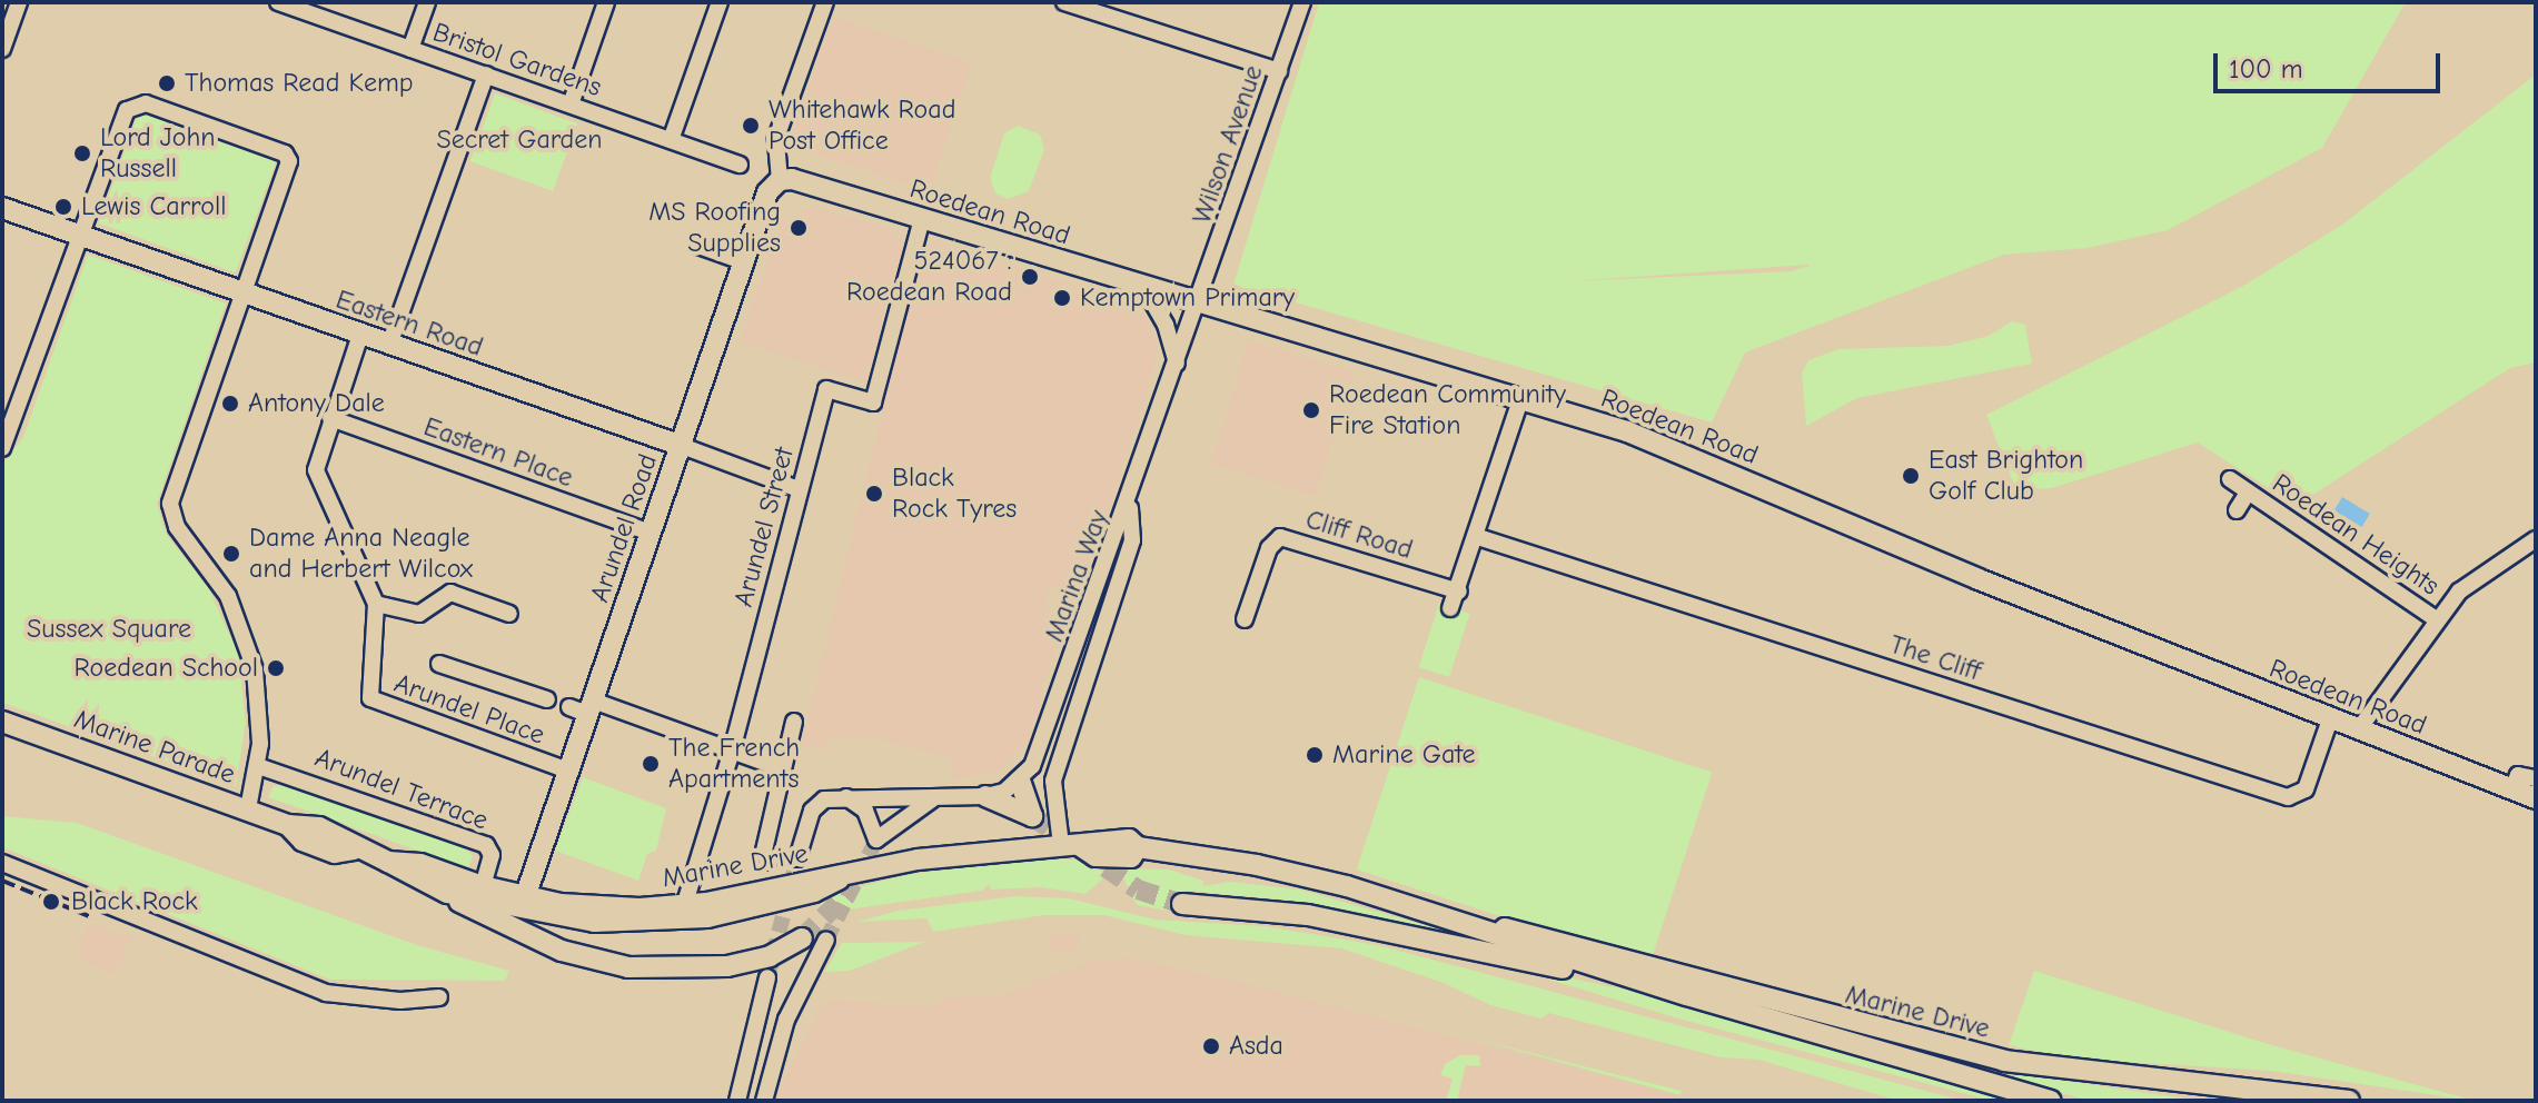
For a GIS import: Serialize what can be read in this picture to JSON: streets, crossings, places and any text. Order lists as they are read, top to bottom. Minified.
{"streets":{"main road":["Roedean Road","Eastern Road","Arundel Road","Marine Parade","Marine Drive"],"street":["Bristol Gardens","Wilson Avenue","Eastern Place","Arundel Street","Cliff Road","Roedean Heights","Marina Way","The Cliff","Arundel Place","Arundel Terrace"]},"crossings":[["Wilson Avenue","Roedean Road"],["Wilson Avenue","Marina Way"],["Roedean Road","Arundel Street"],["Roedean Road","Arundel Road"],["Roedean Road","Marina Way"],["Roedean Road","The Cliff"],["Eastern Road","Arundel Street"],["Eastern Road","Arundel Road"],["Eastern Place","Arundel Road"],["Arundel Street","Marine Drive"],["Arundel Road","Arundel Place"],["Arundel Road","Marine Parade"],["Arundel Road","Marine Drive"],["Marine Parade","Arundel Terrace"],["Marine Parade","Marine Drive"]],"parks":["Secret Garden","Sussex Square"],"places":["Thomas Read Kemp","Whitehawk Road Post Office","Lord John Russell","Lewis Carroll","MS Roofing Supplies","524067 : Roedean Road","Kemptown Primary","Antony Dale","Roedean Community Fire Station","East Brighton Golf Club","Black Rock Tyres","Dame Anna Neagle and Herbert Wilcox","Roedean School","Marine Gate","The French Apartments","Black Rock","Asda"],"scale_bar":"100 m"}
